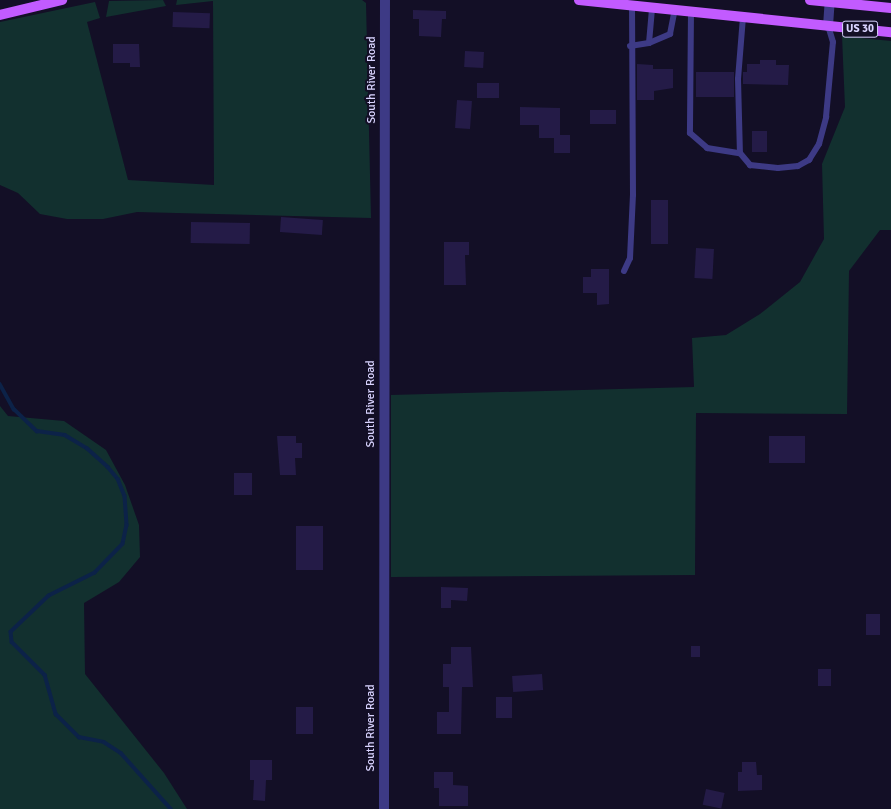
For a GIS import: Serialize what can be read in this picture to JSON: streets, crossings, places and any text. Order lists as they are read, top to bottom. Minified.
{"streets":{"main road":["US 30"],"street":["South River Road"]}}
